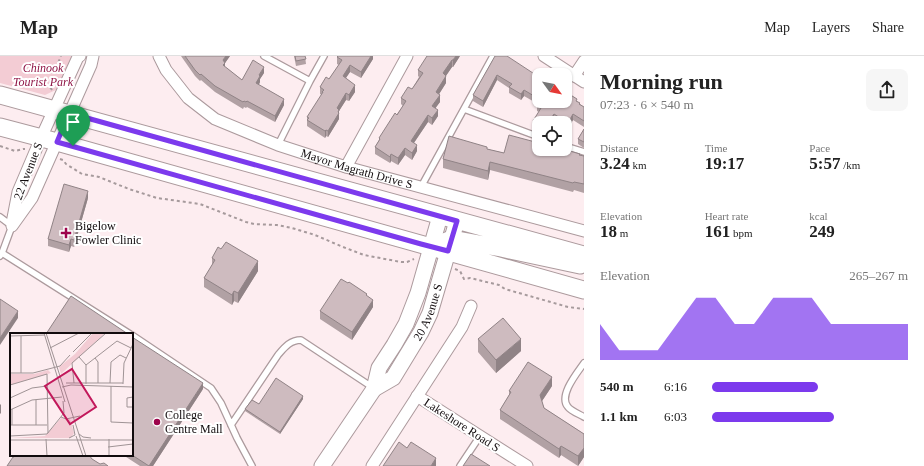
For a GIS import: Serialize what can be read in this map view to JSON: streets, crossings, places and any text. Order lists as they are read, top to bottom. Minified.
{"streets":{"main road":["Mayor Magrath Drive S"],"street":["22 Avenue S","20 Avenue S","Lakeshore Road S"]},"crossings":[["Mayor Magrath Drive S","22 Avenue S"],["Mayor Magrath Drive S","20 Avenue S"]],"parks":["Chinook Tourist Park"],"places":{"health":["Bigelow Fowler Clinic"],"other":["College Centre Mall"]},"north":"bottom right","page":{"header":"Map","nav":["Map","Layers","Share"],"heading":["Morning run","07:23 · 6 × 540 m"],"stats":[["Distance","3.24 km"],["Time","19:17"],["Pace","5:57 /km"],["Elevation","18 m"],["Heart rate","161 bpm"],["kcal","249"]],"chart":["Elevation","265–267 m"],"list":[{"name":"540 m","note":"6:16"},{"name":"1.1 km","note":"6:03"}]}}
